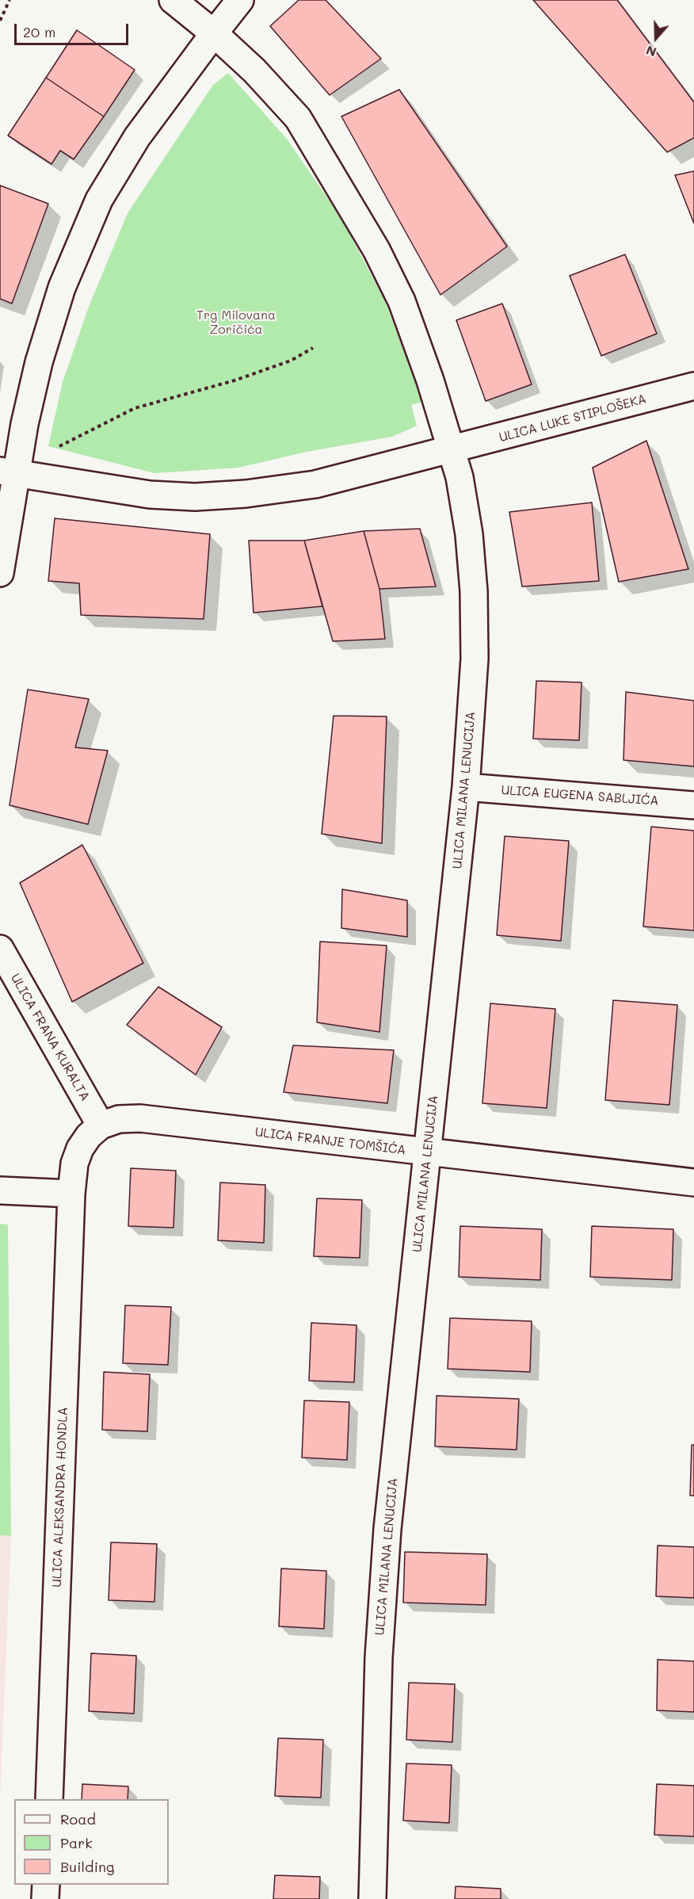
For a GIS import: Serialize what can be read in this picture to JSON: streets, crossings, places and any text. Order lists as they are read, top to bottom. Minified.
{"streets":{"street":["ULICA LUKE STIPLOŠEKA","ULICA MILANA LENUCIJA","ULICA EUGENA SABLJIĆA","ULICA FRANA KURALTA","ULICA FRANJE TOMŠIĆA","ULICA ALEKSANDRA HONDLA"]},"crossings":[["ULICA LUKE STIPLOŠEKA","ULICA MILANA LENUCIJA"],["ULICA MILANA LENUCIJA","ULICA EUGENA SABLJIĆA"],["ULICA MILANA LENUCIJA","ULICA FRANJE TOMŠIĆA"],["ULICA FRANA KURALTA","ULICA FRANJE TOMŠIĆA"]],"parks":["Trg Milovana Zoričića"],"legend":["Road","Park","Building"],"scale_bar":"20 m","north":"bottom"}
